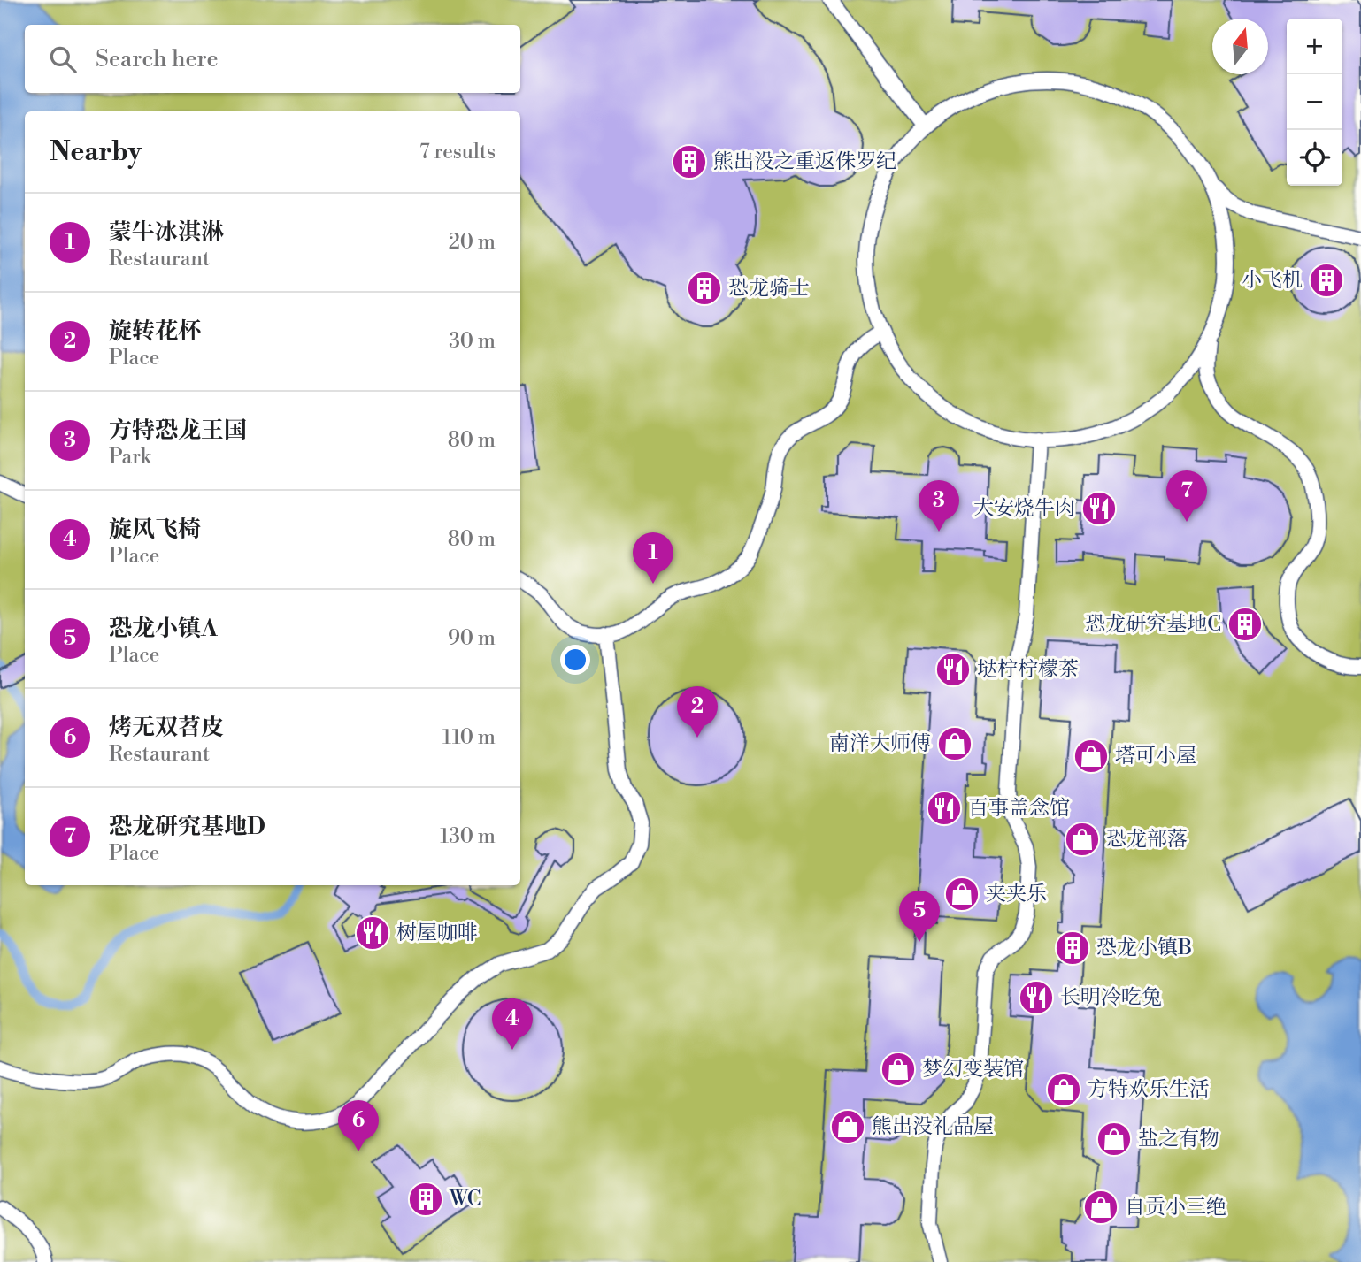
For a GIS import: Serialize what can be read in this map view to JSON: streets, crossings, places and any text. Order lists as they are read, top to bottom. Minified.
{"places":{"building":["熊出没之重返侏罗纪","小飞机","恐龙骑士","恐龙研究基地C","恐龙小镇B","WC"],"restaurant":["大安烧牛肉","垯柠柠檬茶","百事盖念馆","树屋咖啡","长明冷吃兔"],"shop":["南洋大师傅","塔可小屋","恐龙部落","夹夹乐","梦幻变装馆","方特欢乐生活","熊出没礼品屋","盐之有物","自贡小三绝"]},"north":"top","page":{"map_buttons":["+","−"],"search":"Search here","heading":["Nearby","7 results"],"list":[{"mark":"1","name":"蒙牛冰淇淋","note":"Restaurant","value":"20 m"},{"mark":"2","name":"旋转花杯","note":"Place","value":"30 m"},{"mark":"3","name":"方特恐龙王国","note":"Park","value":"80 m"},{"mark":"4","name":"旋风飞椅","note":"Place","value":"80 m"},{"mark":"5","name":"恐龙小镇A","note":"Place","value":"90 m"},{"mark":"6","name":"烤无双苕皮","note":"Restaurant","value":"110 m"},{"mark":"7","name":"恐龙研究基地D","note":"Place","value":"130 m"}],"pins":["7","3","1","2","5","4","6"]}}
